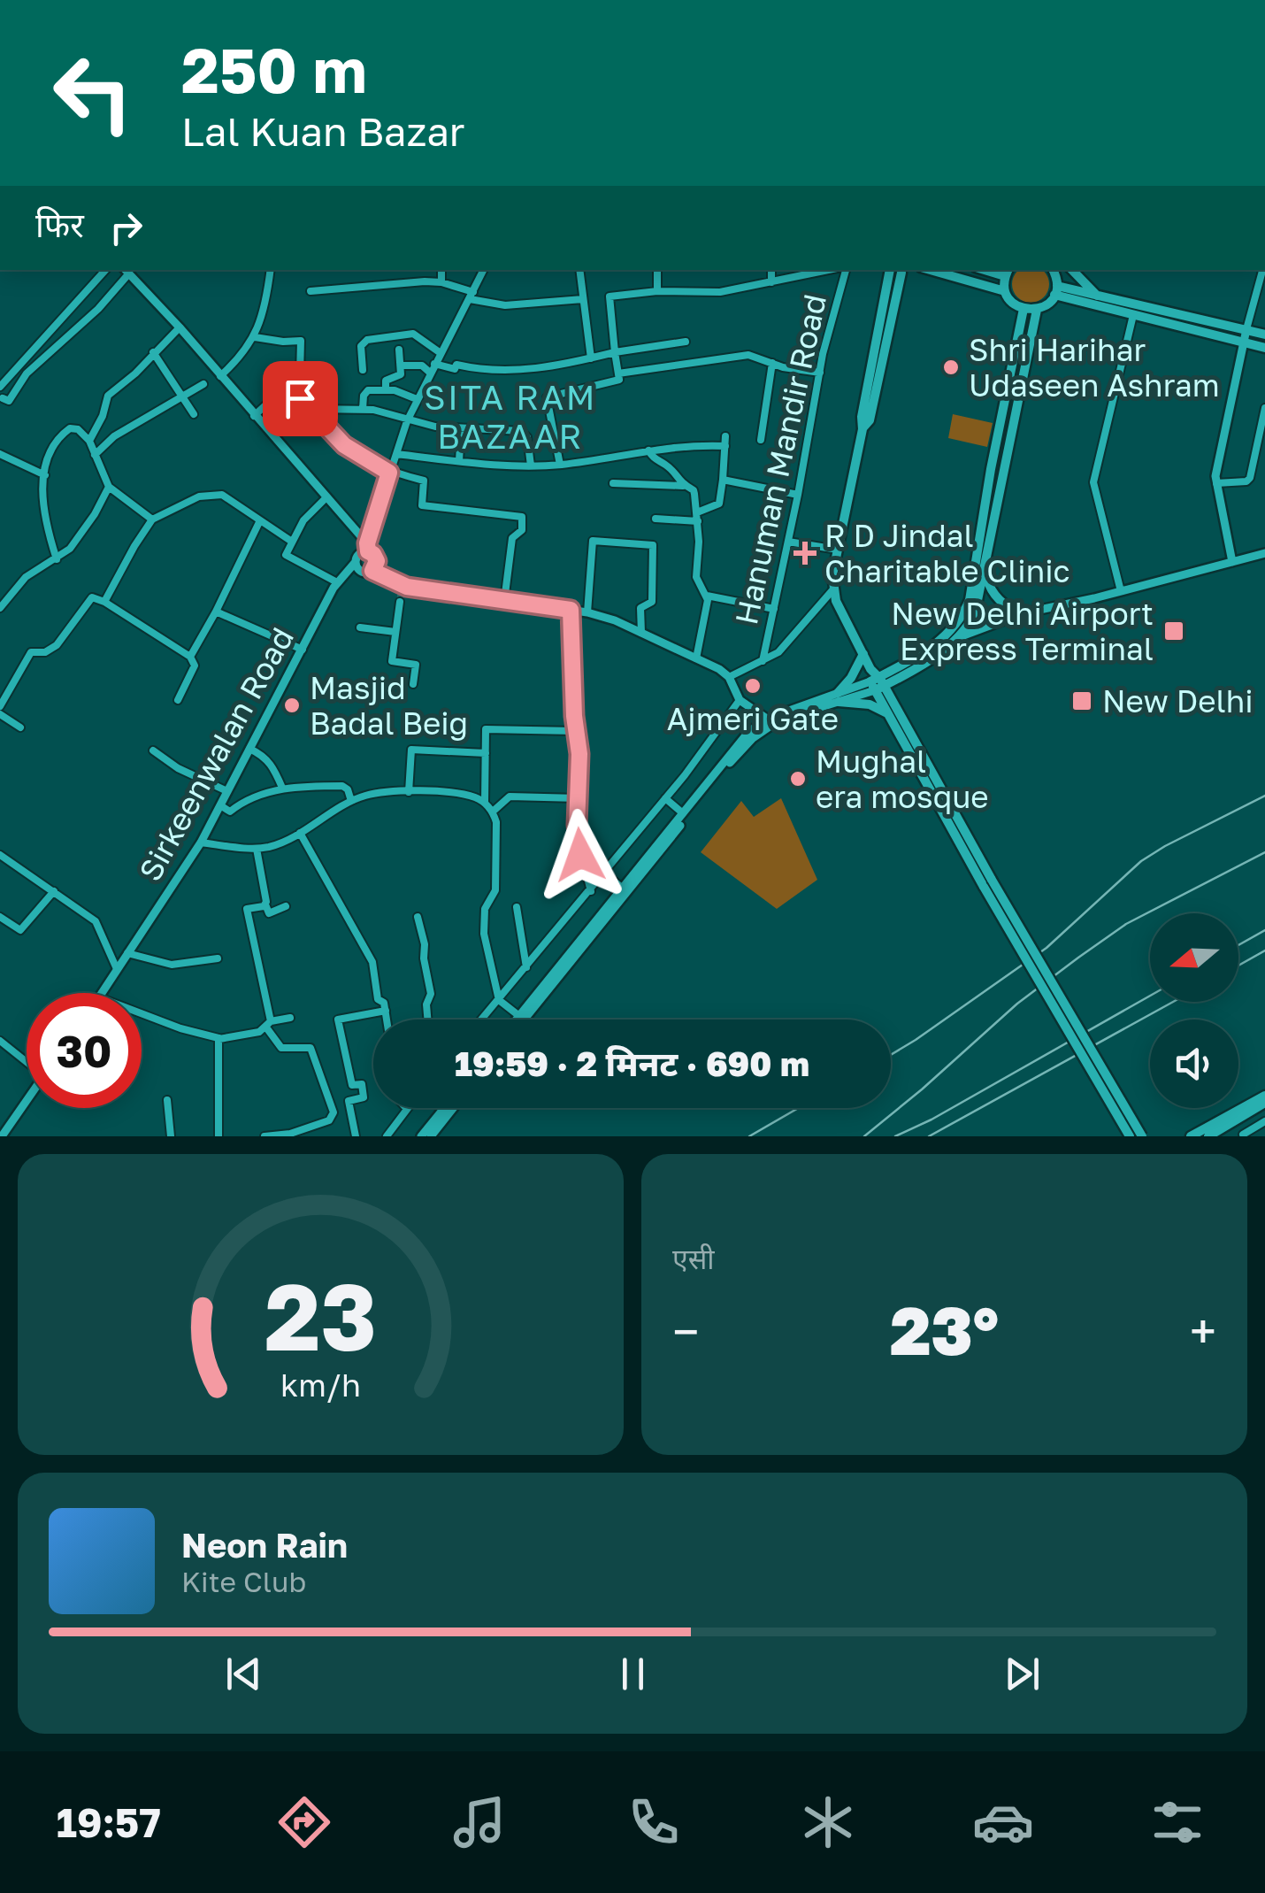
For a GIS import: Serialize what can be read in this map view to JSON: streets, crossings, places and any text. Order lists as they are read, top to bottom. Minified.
{"streets":{"street":["Hanuman Mandir Road","Sirkeenwalan Road"]},"districts":["SITA RAM BAZAAR"],"places":{"other":["Shri Harihar Udaseen Ashram","Ajmeri Gate","Masjid Badal Beig","Mughal era mosque"],"health":["R D Jindal Charitable Clinic"],"transit":["New Delhi Airport Express Terminal","New Delhi"]},"north":"left","page":{"turn":["250 m","Lal Kuan Bazar"],"then":"फिर","limit":"30","trip":"19:59 · 2 मिनट · 690 m","tile":"एसी","heat":["−","23°","+"],"song":["Neon Rain","Kite Club"],"tabs":"19:57","gauge":["23","km/h"]}}
